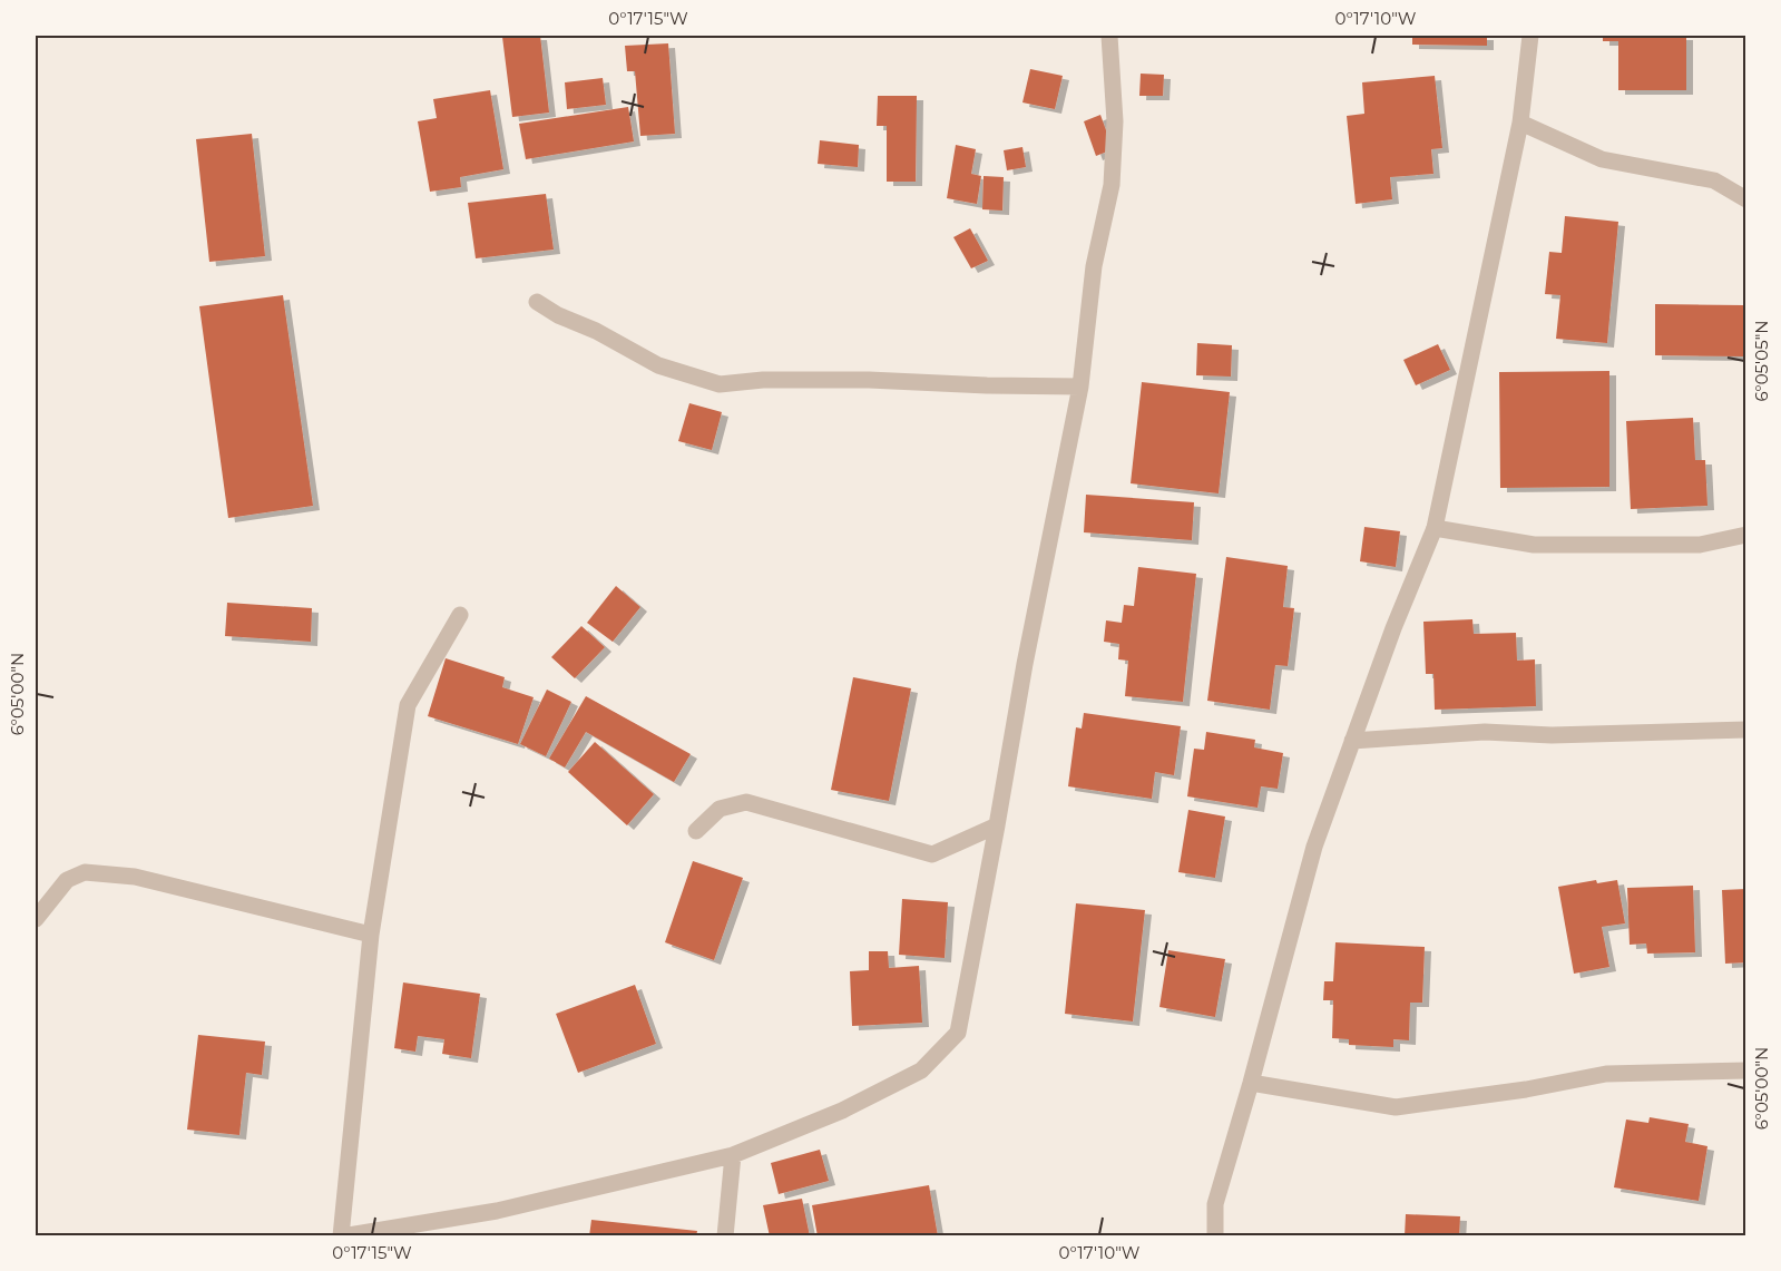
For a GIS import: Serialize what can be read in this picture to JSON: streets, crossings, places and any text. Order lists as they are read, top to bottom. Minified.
{"coordinates":["0°17'15\"W","0°17'10\"W","6°05'05\"N","6°05'00\"N"]}
